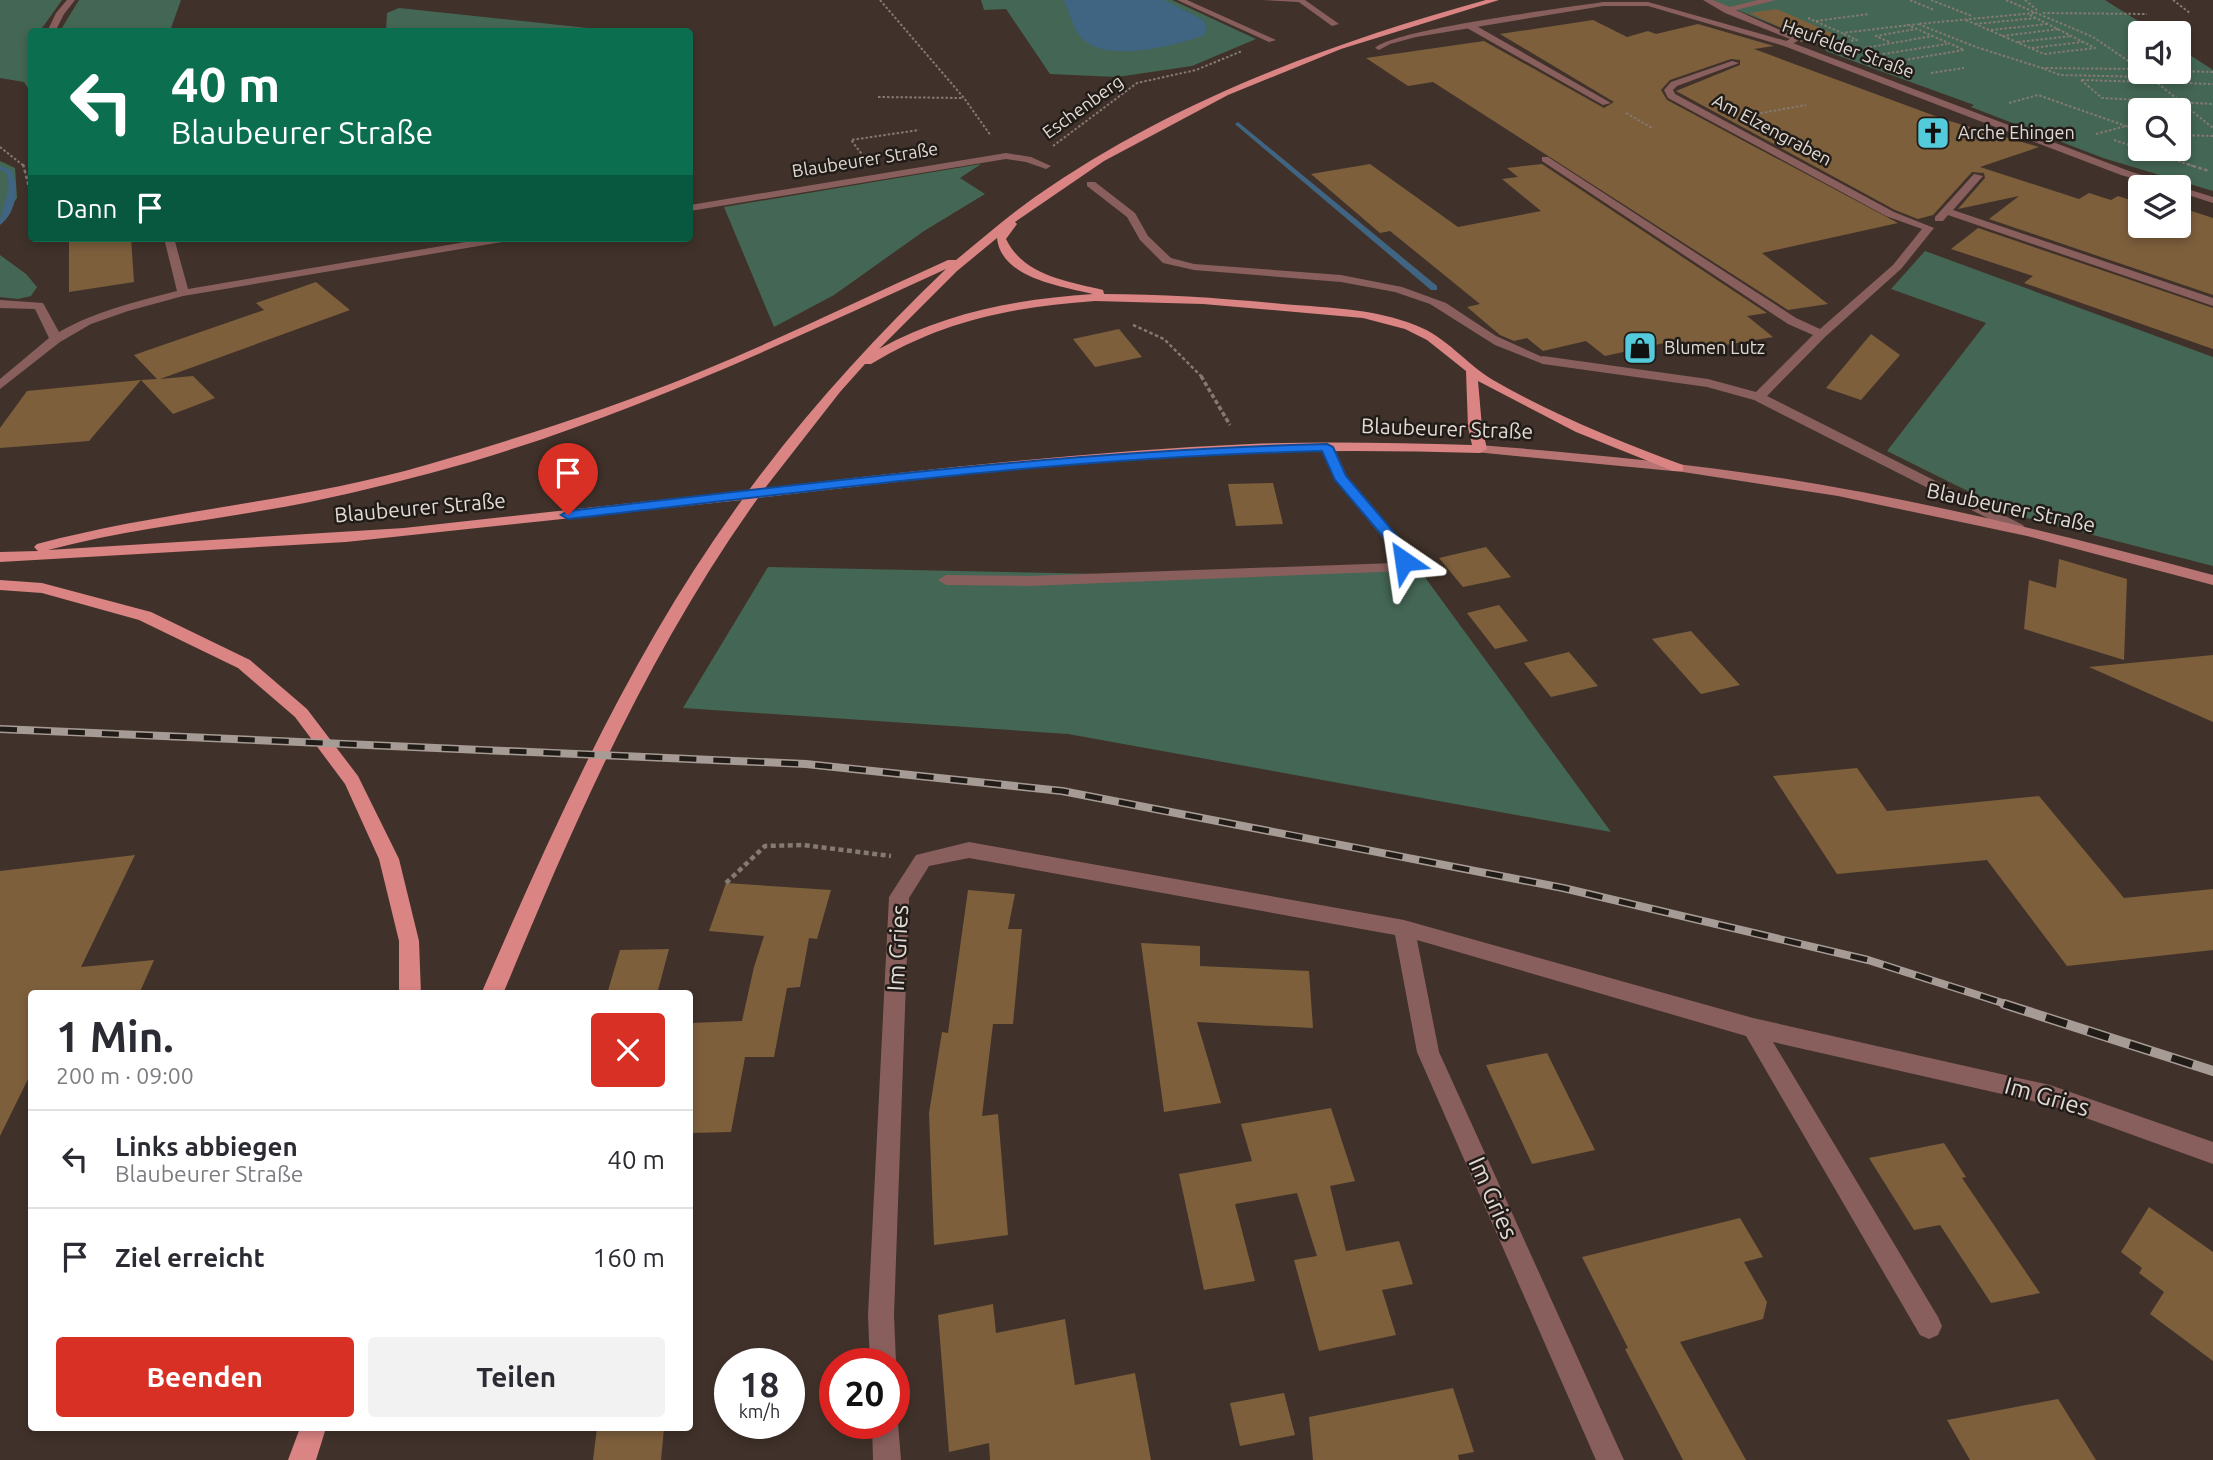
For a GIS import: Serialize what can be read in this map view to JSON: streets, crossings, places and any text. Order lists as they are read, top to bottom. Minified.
{"streets":{"main road":["Blaubeurer Straße"],"street":["Heufelder Straße","Am Elzengraben","Im Gries"],"path":["Eschenberg"]},"crossings":[["Eschenberg","Blaubeurer Straße"]],"places":{"church":["Arche Ehingen"],"shop":["Blumen Lutz"]},"page":{"turn":["40 m","Blaubeurer Straße"],"then":"Dann","heading":["1 Min.","200 m · 09:00"],"list":[{"name":"Links abbiegen","note":"Blaubeurer Straße","value":"40 m"},{"name":"Ziel erreicht","value":"160 m"}],"buttons":["Beenden","Teilen"],"speed":"18 km/h","limit":"20"}}
